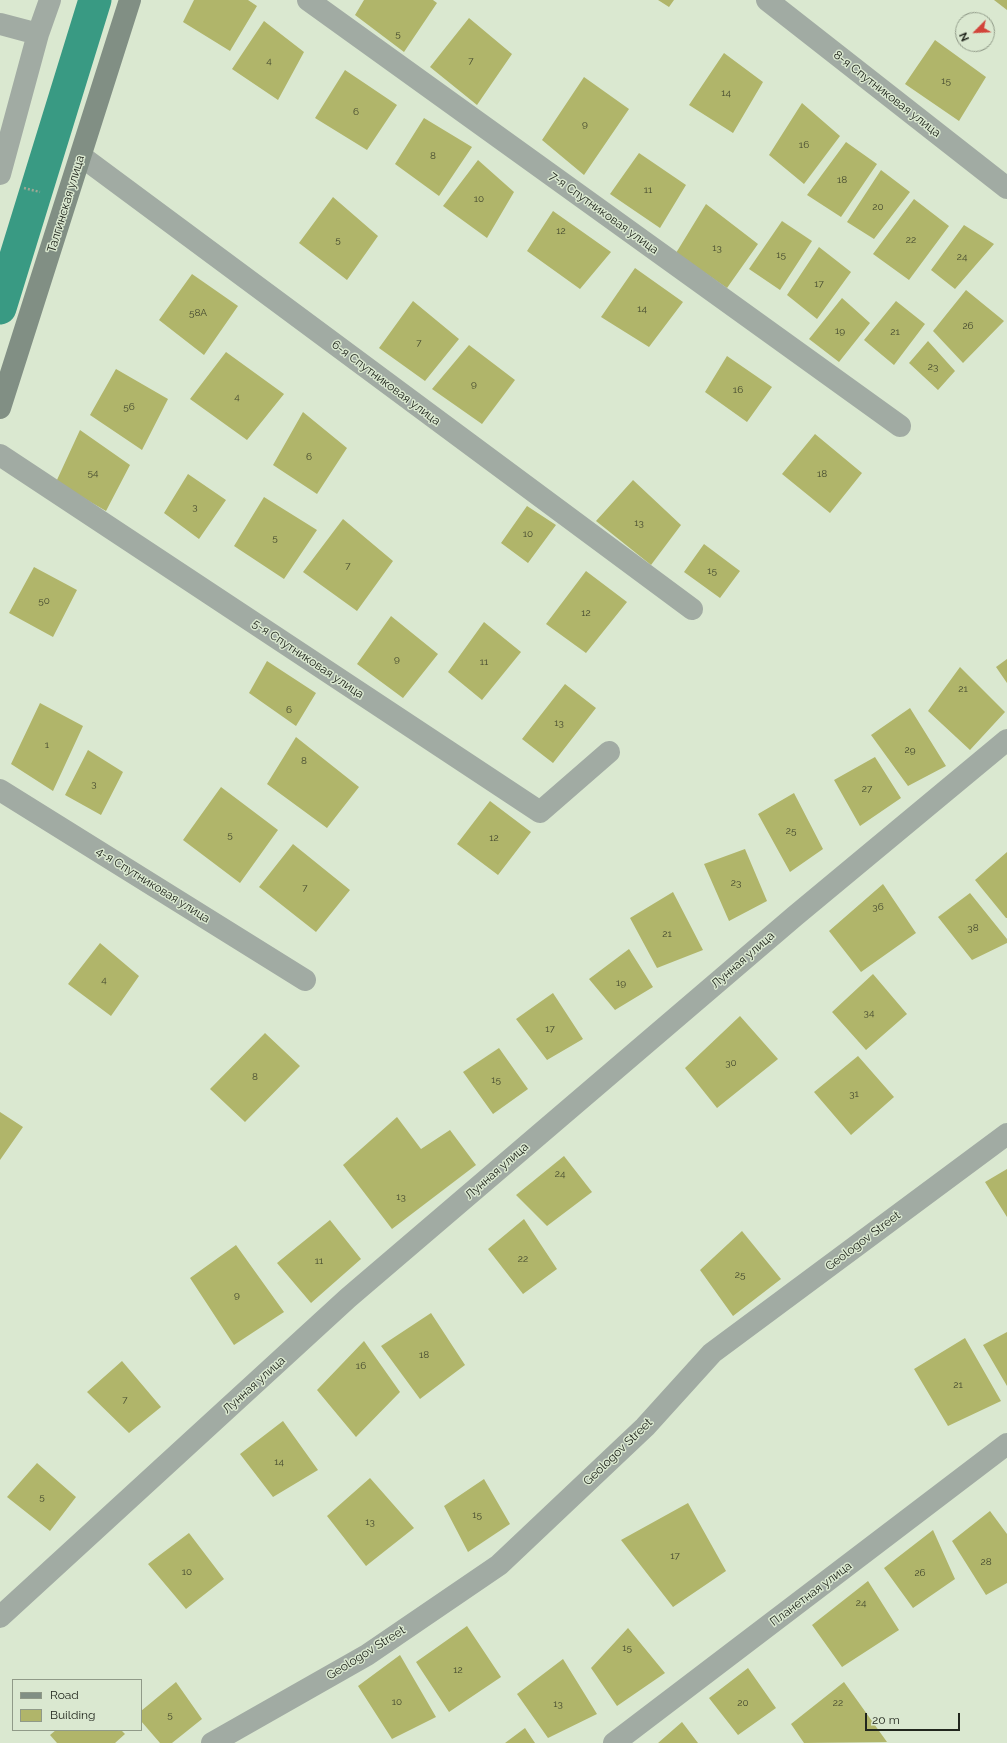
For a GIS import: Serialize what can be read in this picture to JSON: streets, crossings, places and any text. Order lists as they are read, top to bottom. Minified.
{"streets":{"street":["8-я Спутниковая улица","Талгинская улица","7-я Спутниковая улица","6-я Спутниковая улица","5-я Спутниковая улица","4-я Спутниковая улица","Лунная улица","Geologov Street","Планетная улица"]},"crossings":[["Талгинская улица","6-я Спутниковая улица"]],"house_numbers":["5","4","7","15","14","6","9","16","8","18","11","10","20","12","5","22","13","15","24","17","14","58А","26","19","21","7","23","9","16","4","56","6","54","18","3","13","10","5","7","15","50","12","9","11","21","6","13","1","29","8","3","27","25","5","12","23","7","36","38","21","4","19","34","17","30","8","15","31","24","13","22","11","25","9","18","16","21","7","14","5","15","13","17","28","10","26","24","15","12","10","20","22","13","5"],"legend":["Road","Building"],"scale_bar":"20 m","north":"bottom left"}
